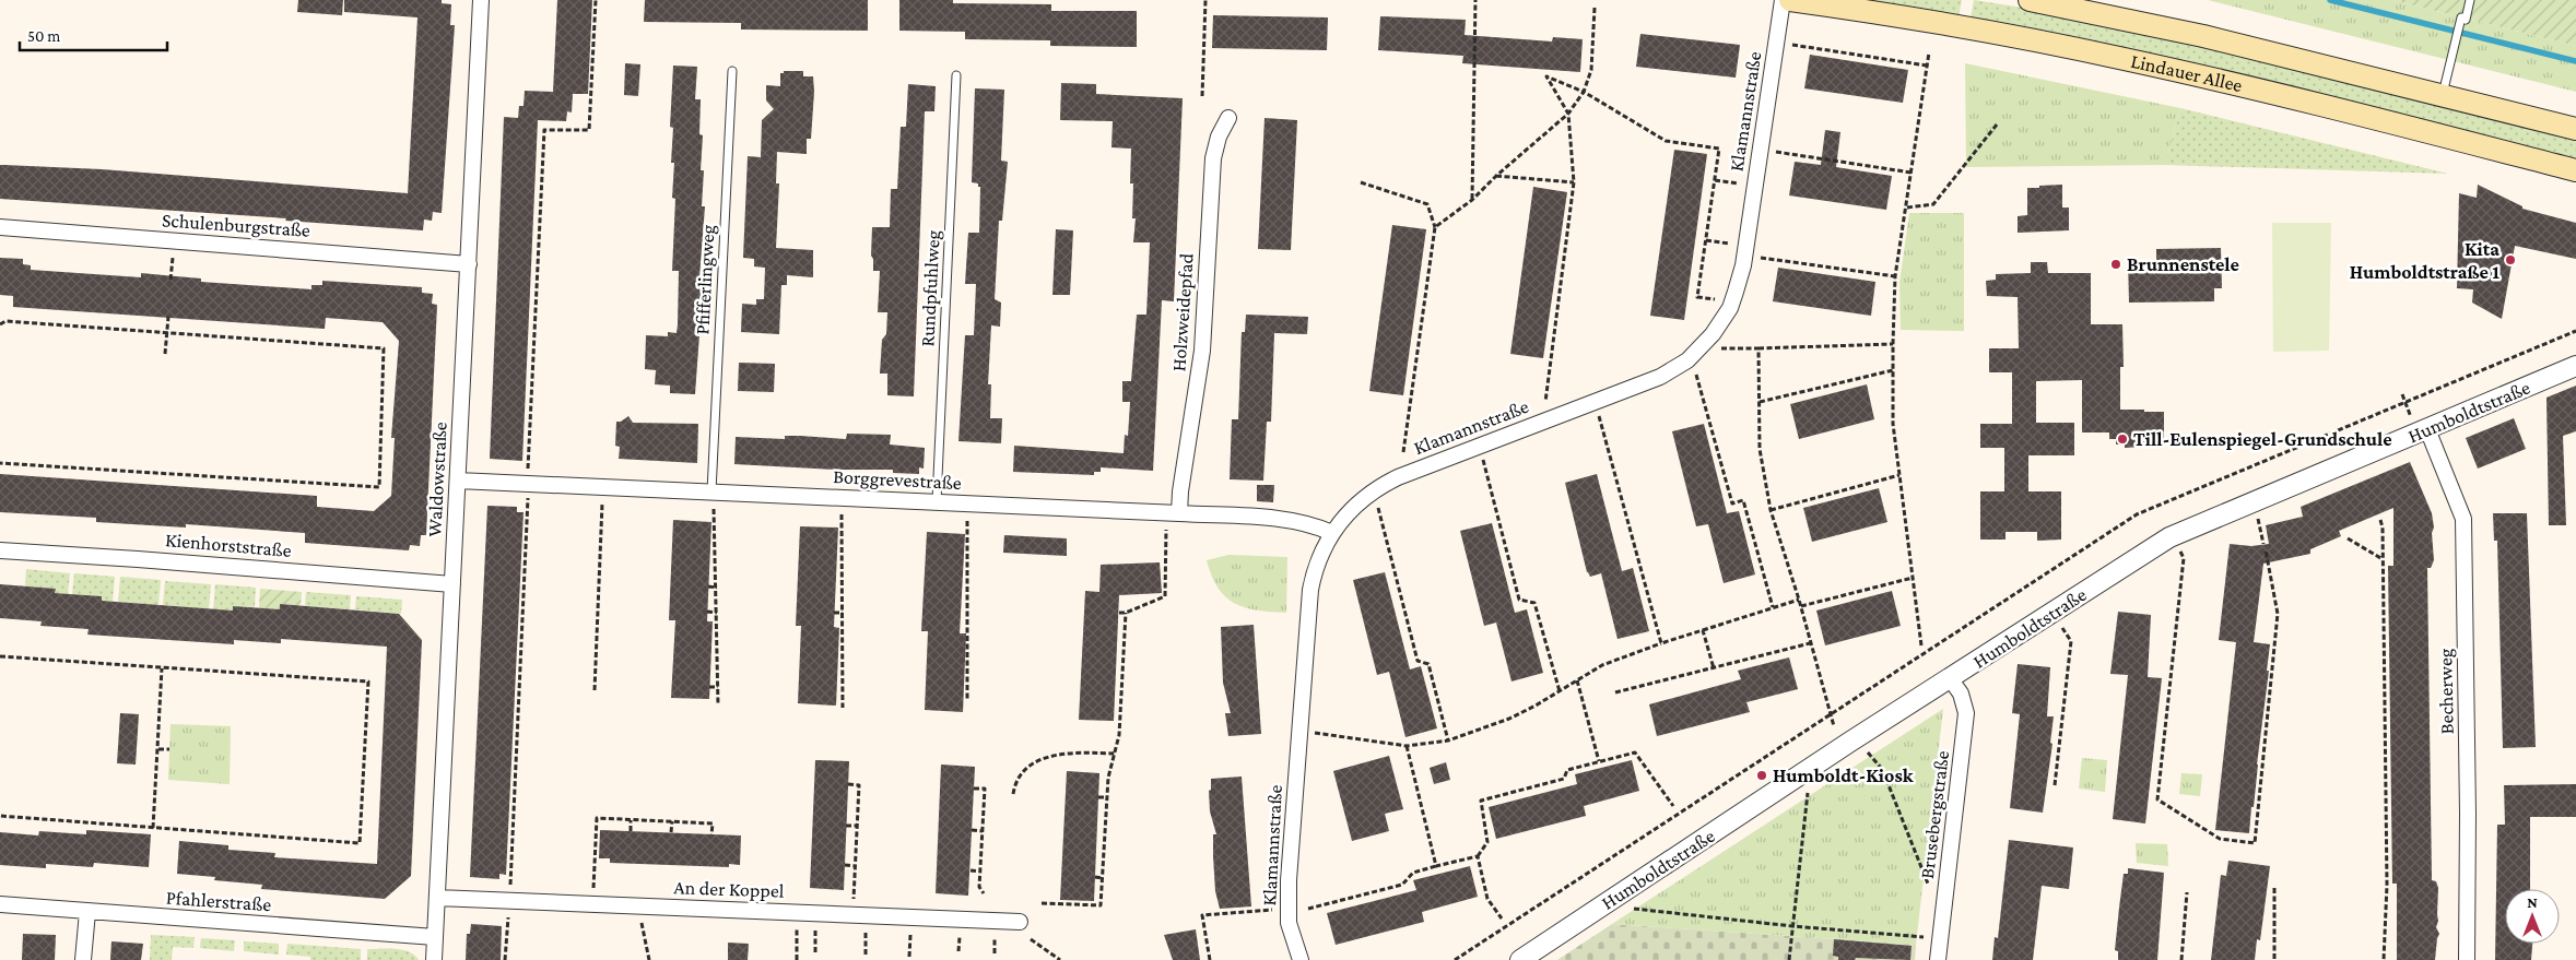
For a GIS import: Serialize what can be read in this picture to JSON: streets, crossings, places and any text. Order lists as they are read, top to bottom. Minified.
{"streets":{"main road":["Lindauer Allee"],"street":["Klamannstraße","Schulenburgstraße","Holzweidepfad","Humboldtstraße","Waldowstraße","Borggrevestraße","Kienhorststraße","Becherweg","Brusebergstraße","An der Koppel","Pfahlerstraße"],"lane":["Pfifferlingweg","Rundpfuhlweg"]},"crossings":[["Klamannstraße","Borggrevestraße"],["Schulenburgstraße","Waldowstraße"],["Pfifferlingweg","Borggrevestraße"],["Rundpfuhlweg","Borggrevestraße"],["Holzweidepfad","Borggrevestraße"],["Humboldtstraße","Becherweg"],["Humboldtstraße","Brusebergstraße"],["Waldowstraße","Borggrevestraße"],["Waldowstraße","Kienhorststraße"],["Waldowstraße","An der Koppel"],["Waldowstraße","Pfahlerstraße"]],"places":["Kita Humboldtstraße 1","Brunnenstele","Till-Eulenspiegel-Grundschule","Humboldt-Kiosk"],"scale_bar":"50 m","north":"top"}
